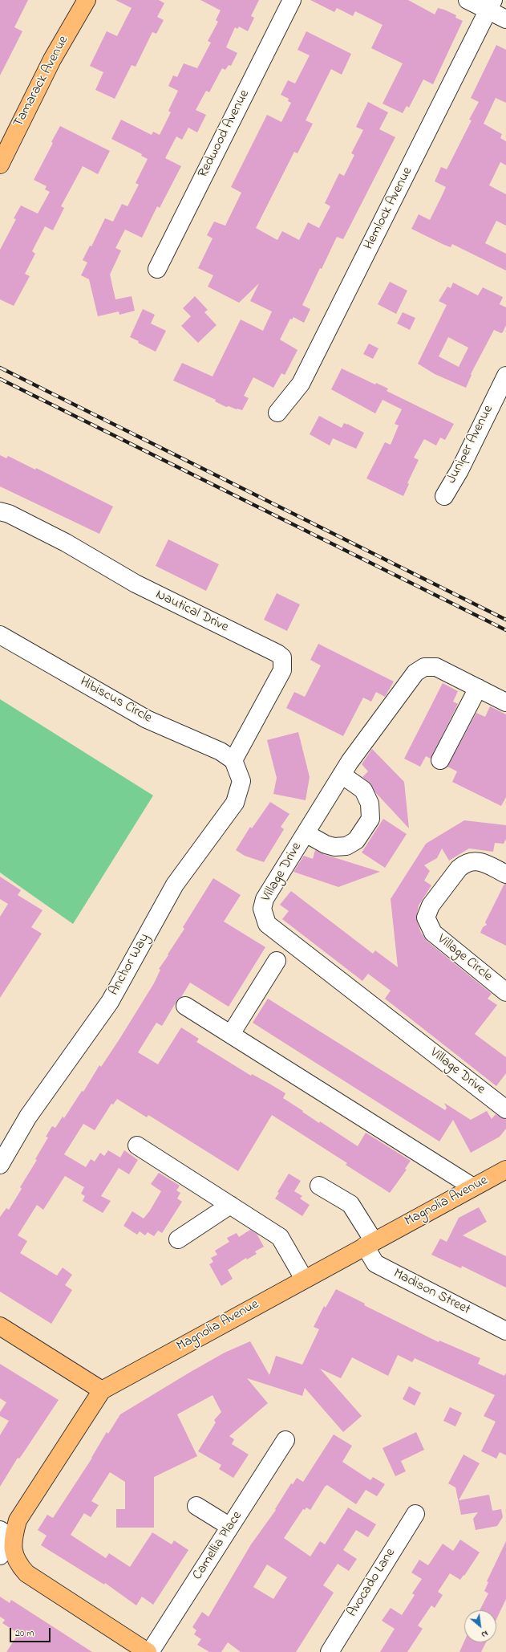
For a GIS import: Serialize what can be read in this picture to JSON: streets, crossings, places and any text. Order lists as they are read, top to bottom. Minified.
{"streets":{"main road":["Tamarack Avenue","Magnolia Avenue"],"street":["Redwood Avenue","Hemlock Avenue","Juniper Avenue","Nautical Drive","Hibiscus Circle","Village Drive","Village Circle","Anchor Way","Madison Street","Camellia Place","Avocado Lane"]},"crossings":[["Nautical Drive","Hibiscus Circle"],["Nautical Drive","Anchor Way"],["Hibiscus Circle","Anchor Way"],["Magnolia Avenue","Madison Street"]],"scale_bar":"20 m","north":"bottom right"}
